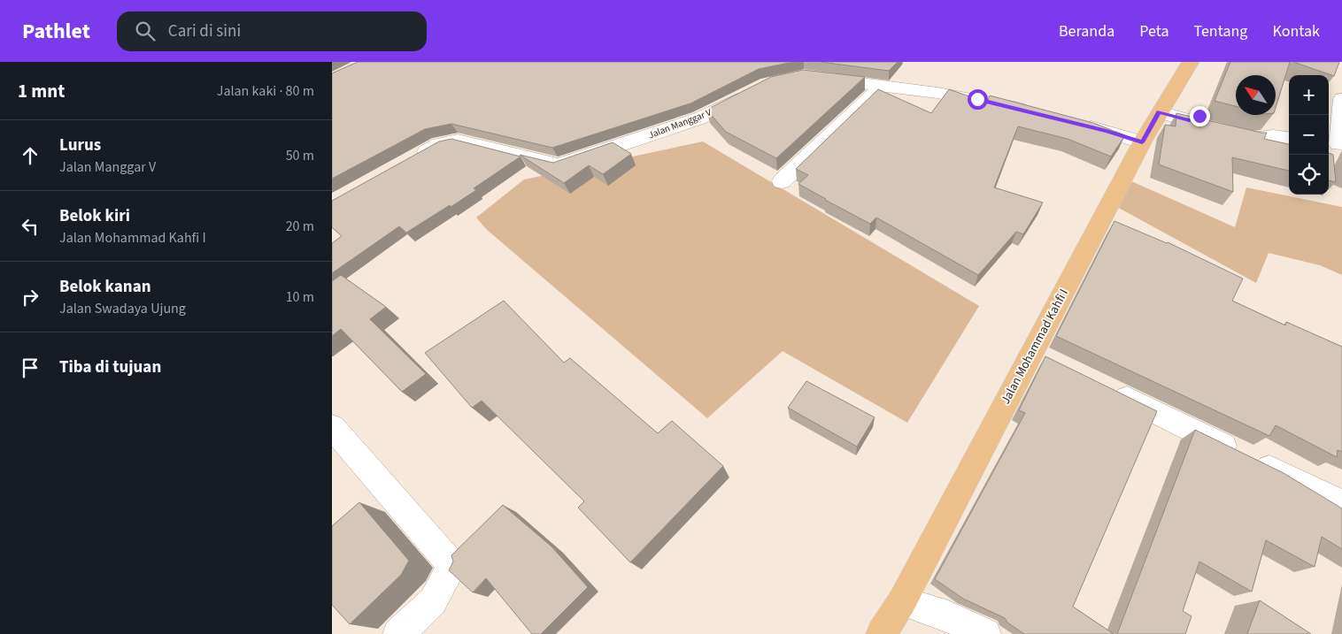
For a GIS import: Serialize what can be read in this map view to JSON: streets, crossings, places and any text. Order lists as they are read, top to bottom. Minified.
{"streets":{"main road":["Jalan Mohammad Kahfi I"],"street":["Jalan Manggar V"]},"north":"top left","page":{"header":"Pathlet","search":"Cari di sini","nav":["Beranda","Peta","Tentang","Kontak"],"heading":["1 mnt","Jalan kaki · 80 m"],"map_buttons":["+","−"],"list":[["Lurus","Jalan Manggar V","50 m"],["Belok kiri","Jalan Mohammad Kahfi I","20 m"],["Belok kanan","Jalan Swadaya Ujung","10 m"],"Tiba di tujuan"]}}
